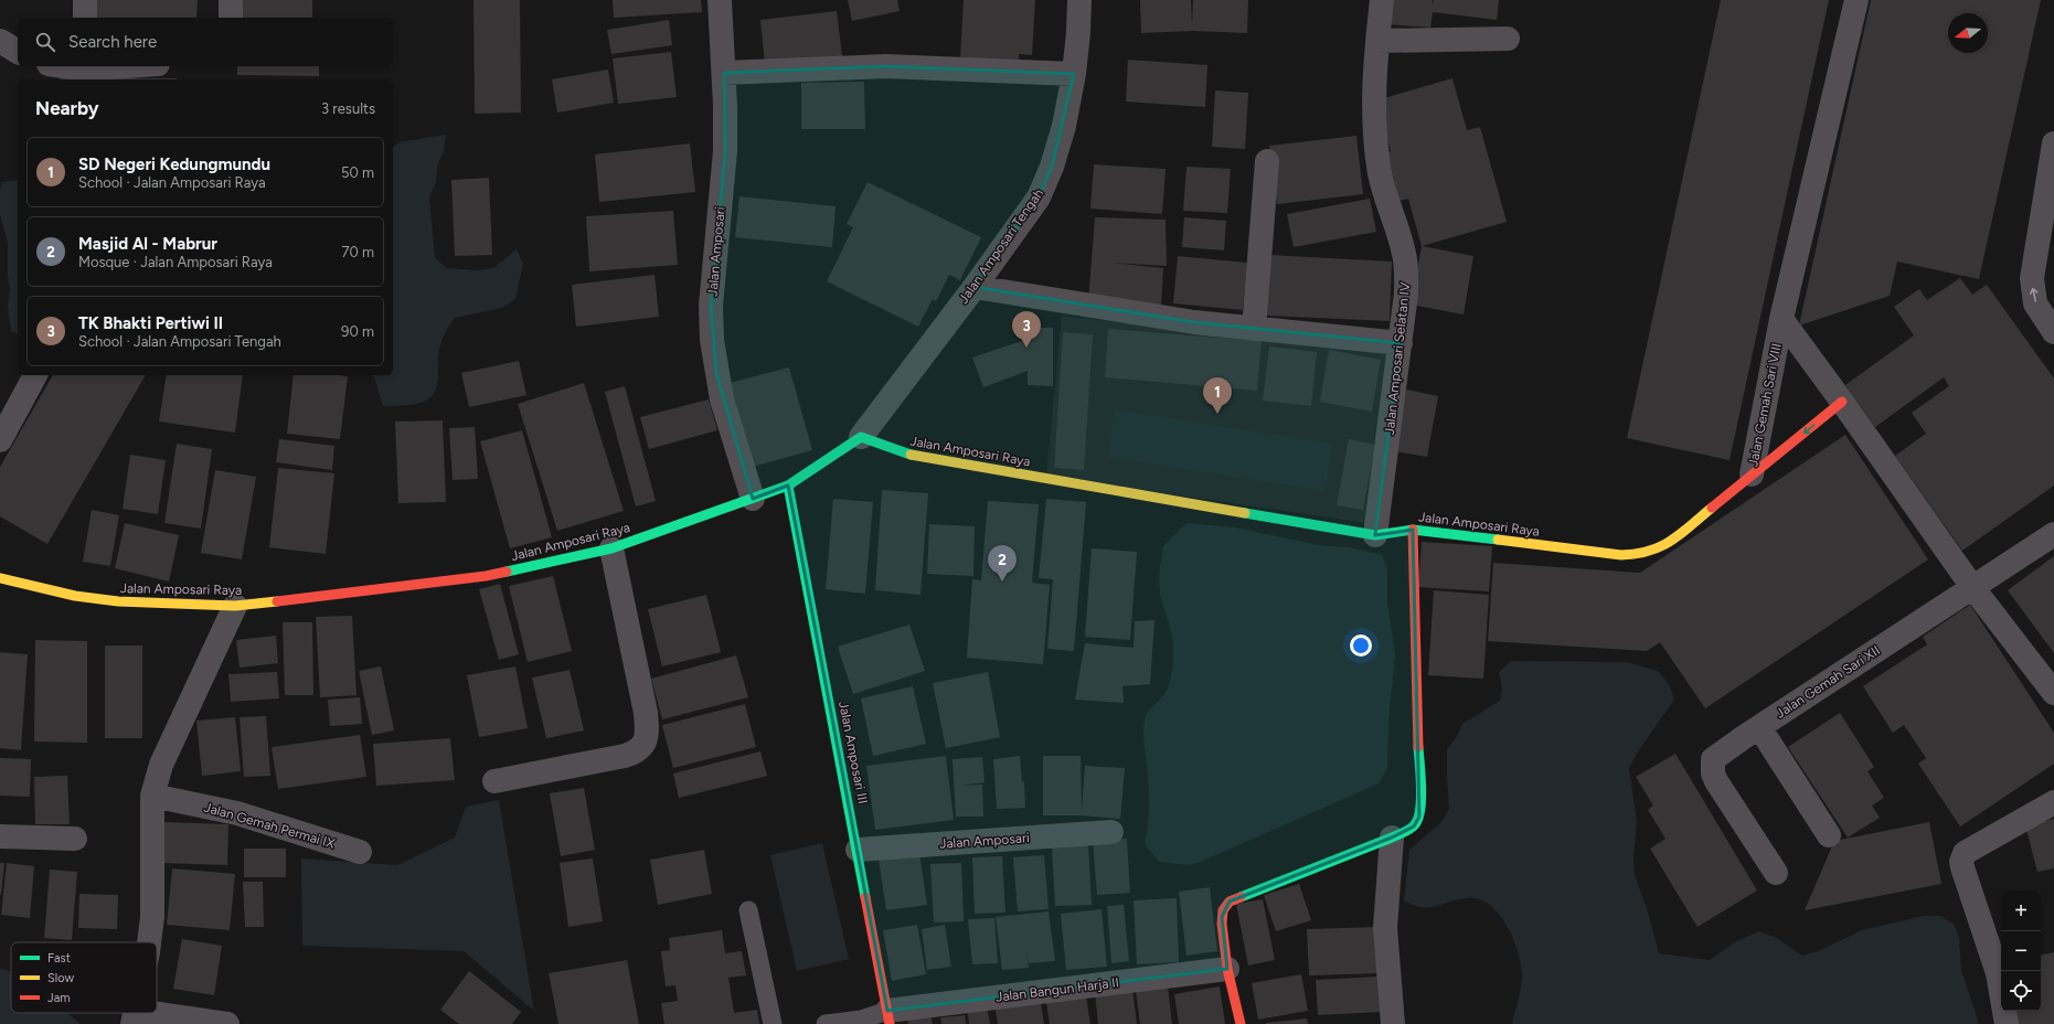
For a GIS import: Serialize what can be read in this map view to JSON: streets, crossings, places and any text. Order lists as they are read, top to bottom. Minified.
{"streets":{"street":["Jalan Amposari Tengah","Jalan Amposari","Jalan Amposari Selatan IV","Jalan Gemah Sari VIII","Jalan Amposari Raya","Jalan Gemah Sari XII","Jalan Amposari III","Jalan Gemah Permai IX","Jalan Bangun Harja II"]},"crossings":[["Jalan Amposari Tengah","Jalan Amposari Raya"],["Jalan Amposari","Jalan Amposari Raya"],["Jalan Amposari","Jalan Amposari III"],["Jalan Amposari Selatan IV","Jalan Amposari Raya"],["Jalan Gemah Sari VIII","Jalan Amposari Raya"],["Jalan Amposari Raya","Jalan Amposari III"],["Jalan Amposari III","Jalan Bangun Harja II"]],"legend":["Fast","Slow","Jam"],"north":"left","page":{"search":"Search here","heading":["Nearby","3 results"],"list":[{"mark":"1","name":"SD Negeri Kedungmundu","note":"School · Jalan Amposari Raya","value":"50 m"},{"mark":"2","name":"Masjid Al - Mabrur","note":"Mosque · Jalan Amposari Raya","value":"70 m"},{"mark":"3","name":"TK Bhakti Pertiwi II","note":"School · Jalan Amposari Tengah","value":"90 m"}],"pins":["3","1","2"],"map_buttons":["+","−"]}}
